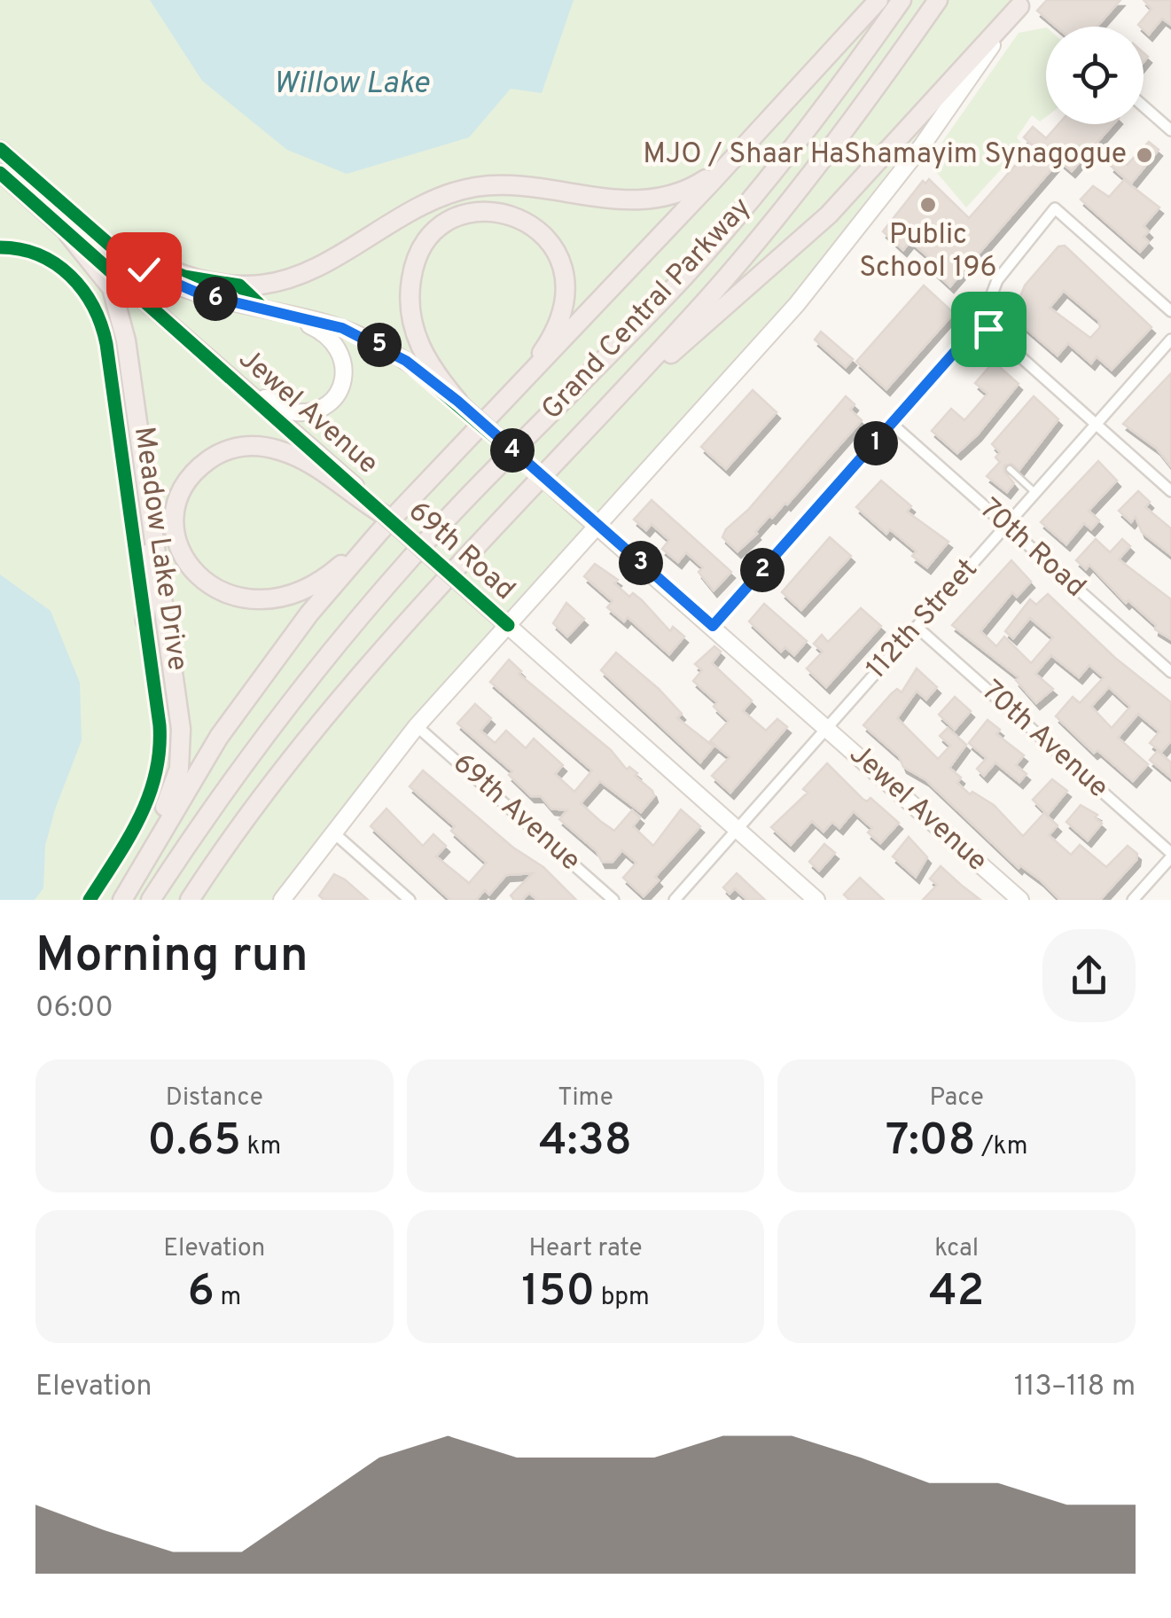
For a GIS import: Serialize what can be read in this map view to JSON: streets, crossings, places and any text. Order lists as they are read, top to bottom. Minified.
{"streets":{"highway":["Grand Central Parkway"],"street":["Jewel Avenue","Meadow Lake Drive","70th Road","69th Road","112th Street","70th Avenue","69th Avenue"]},"crossings":[["Jewel Avenue","69th Road"],["Jewel Avenue","112th Street"],["70th Road","112th Street"],["69th Road","112th Street"],["112th Street","70th Avenue"]],"water":["Willow Lake"],"places":["MJO / Shaar HaShamayim Synagogue","Public School 196"],"page":{"pins":["6","5","1","4","3","2"],"heading":["Morning run","06:00"],"stats":[["Distance","0.65 km"],["Time","4:38"],["Pace","7:08 /km"],["Elevation","6 m"],["Heart rate","150 bpm"],["kcal","42"]],"chart":["Elevation","113–118 m"]}}
